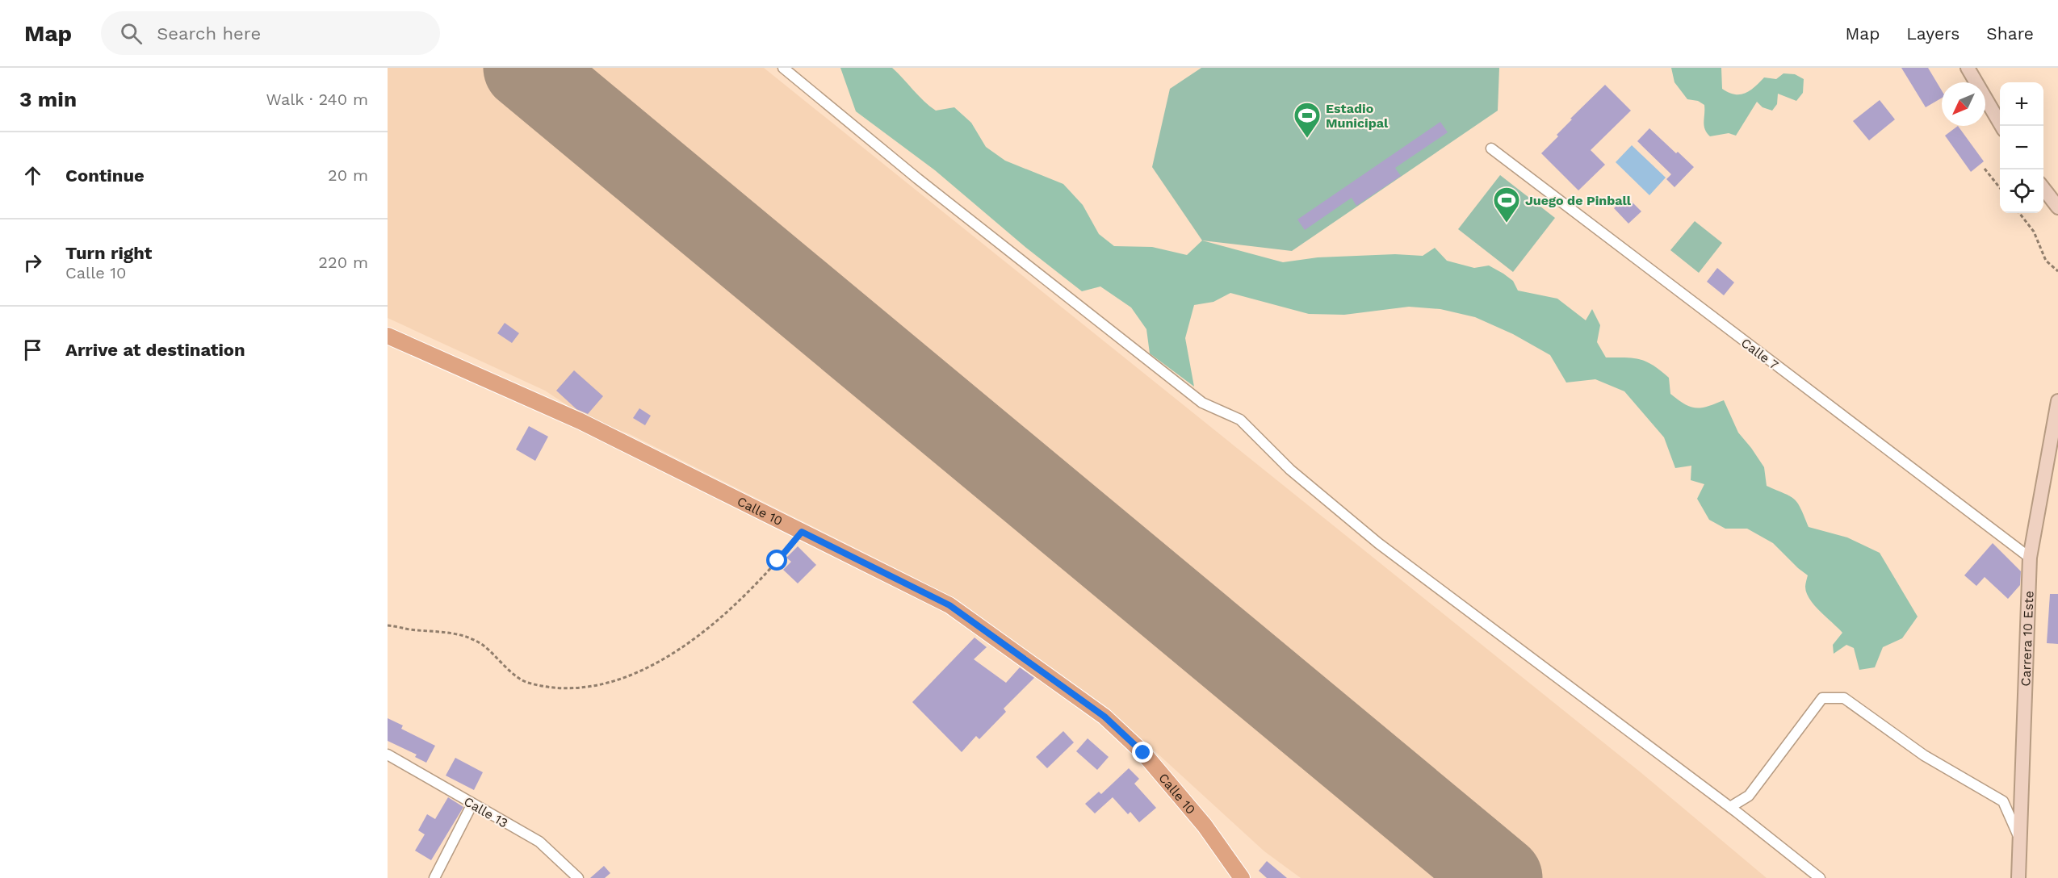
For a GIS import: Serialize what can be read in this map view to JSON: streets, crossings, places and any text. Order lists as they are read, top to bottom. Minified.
{"streets":{"main road":["Calle 10"],"street":["Calle 7","Carrera 10 Este","Calle 13"]},"crossings":[["Calle 7","Carrera 10 Este"]],"places":{"sports":["Estadio Municipal","Juego de Pinball"]},"north":"bottom left","page":{"header":"Map","search":"Search here","nav":["Map","Layers","Share"],"heading":["3 min","Walk · 240 m"],"map_buttons":["+","−"],"list":[["Continue","20 m"],["Turn right","Calle 10","220 m"],"Arrive at destination"]}}
